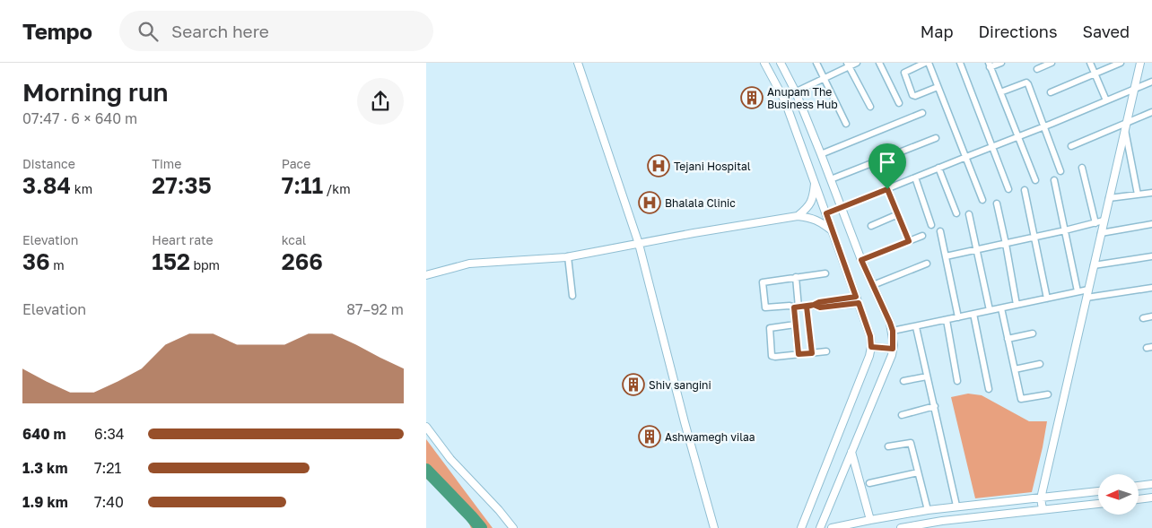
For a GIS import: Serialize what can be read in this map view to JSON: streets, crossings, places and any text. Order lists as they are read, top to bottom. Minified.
{"places":{"building":["Anupam The Business Hub","Shiv sangini","Ashwamegh vilaa"],"hospital":["Tejani Hospital","Bhalala Clinic"]},"north":"left","page":{"header":"Tempo","search":"Search here","nav":["Map","Directions","Saved"],"heading":["Morning run","07:47 · 6 × 640 m"],"stats":[["Distance","3.84 km"],["Time","27:35"],["Pace","7:11 /km"],["Elevation","36 m"],["Heart rate","152 bpm"],["kcal","266"]],"chart":["Elevation","87–92 m"],"list":[{"name":"640 m","note":"6:34"},{"name":"1.3 km","note":"7:21"},{"name":"1.9 km","note":"7:40"}]}}
